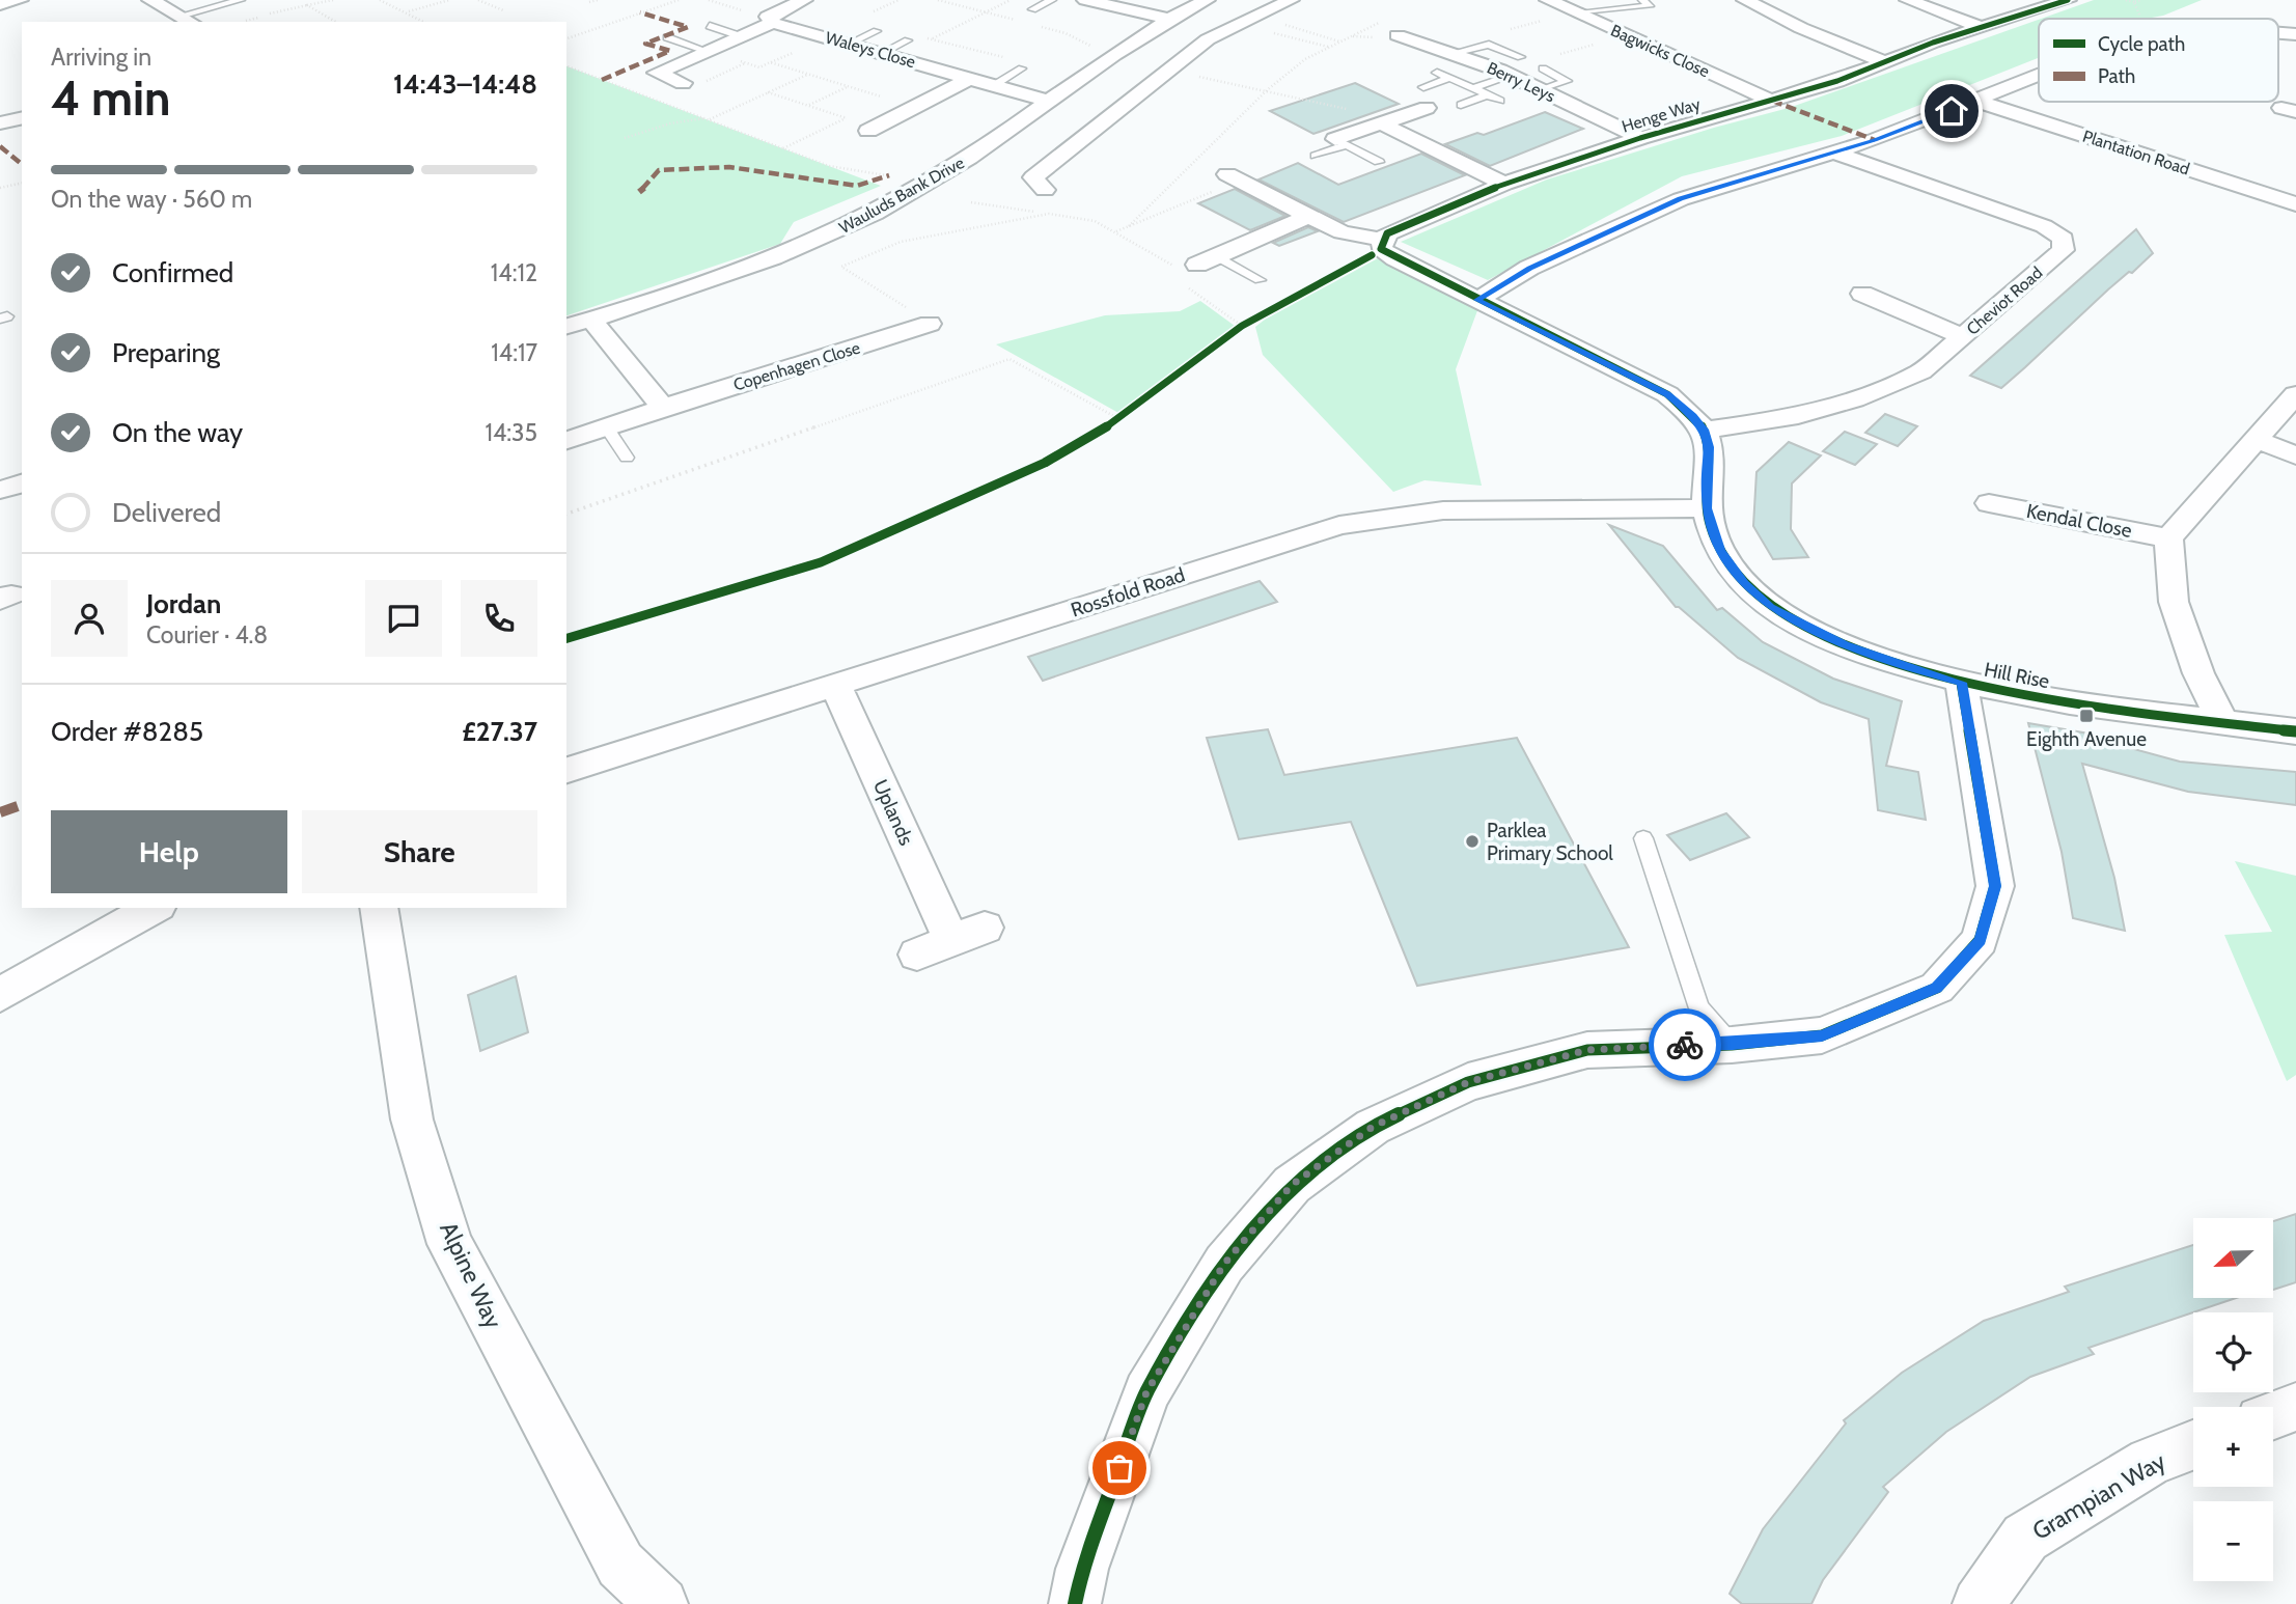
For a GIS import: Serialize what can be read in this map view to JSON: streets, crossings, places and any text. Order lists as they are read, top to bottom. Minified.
{"streets":{"street":["Waleys Close","Bagwicks Close","Berry Leys","Henge Way","Plantation Road","Wauluds Bank Drive","Cheviot Road","Copenhagen Close","Kendal Close","Rossfold Road","Hill Rise","Uplands","Alpine Way","Grampian Way"]},"crossings":[["Waleys Close","Wauluds Bank Drive"],["Bagwicks Close","Henge Way"],["Berry Leys","Henge Way"],["Cheviot Road","Hill Rise"],["Rossfold Road","Hill Rise"],["Rossfold Road","Uplands"]],"places":{"transit":["Eighth Avenue"],"other":["Parklea Primary School"]},"legend":["Cycle path","Path"],"north":"left","page":{"heading":["4 min","Arriving in","14:43–14:48"],"panel":["Jordan","Courier · 4.8","Order #8285","£27.37"],"bar":"On the way · 560 m","list":[["Confirmed","14:12"],["Preparing","14:17"],["On the way","14:35"],"Delivered"],"buttons":["Help","Share"],"map_buttons":["+","−"]}}
